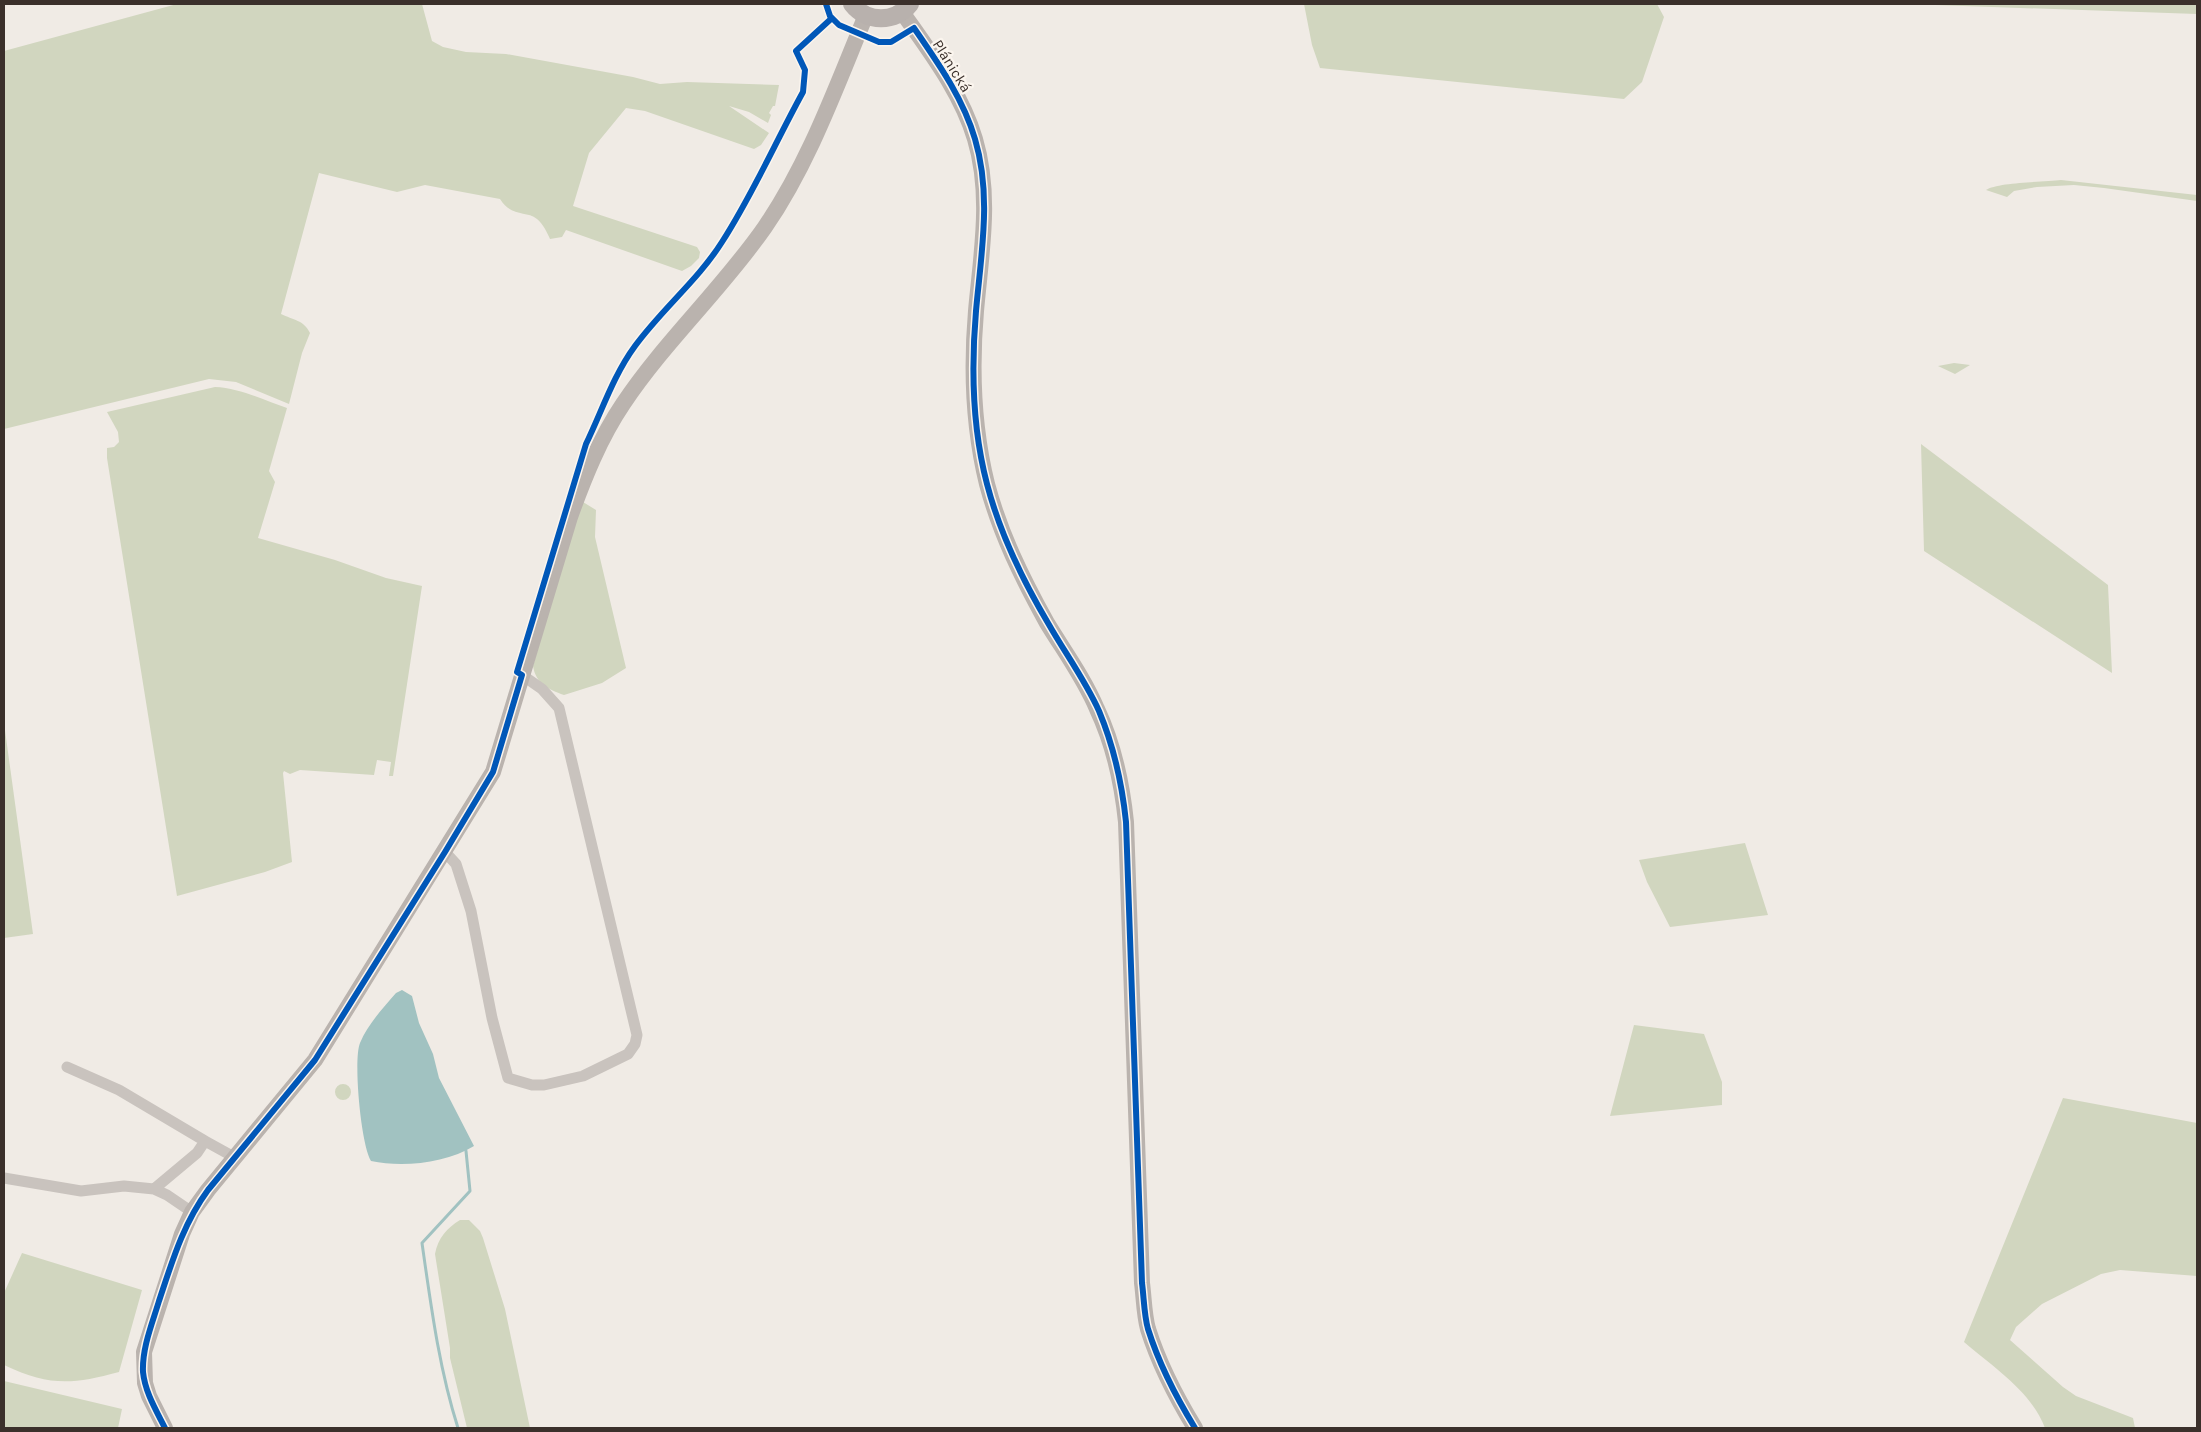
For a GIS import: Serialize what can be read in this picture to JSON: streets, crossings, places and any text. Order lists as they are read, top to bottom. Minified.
{"streets":{"street":["Plánická"]}}
